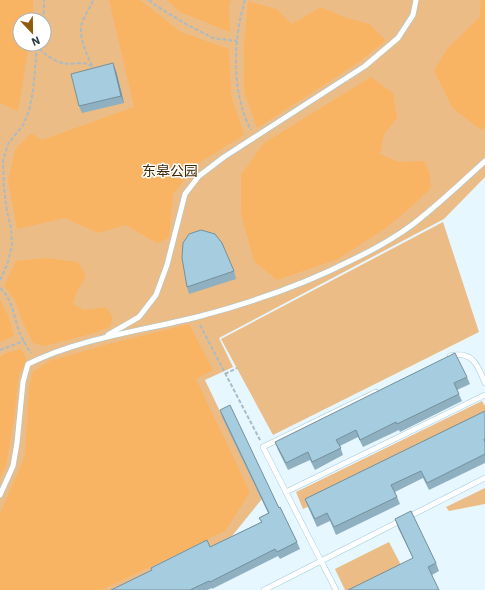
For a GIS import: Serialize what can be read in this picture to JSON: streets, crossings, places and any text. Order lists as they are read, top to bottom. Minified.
{"parks":["东皋公园"],"north":"bottom"}
